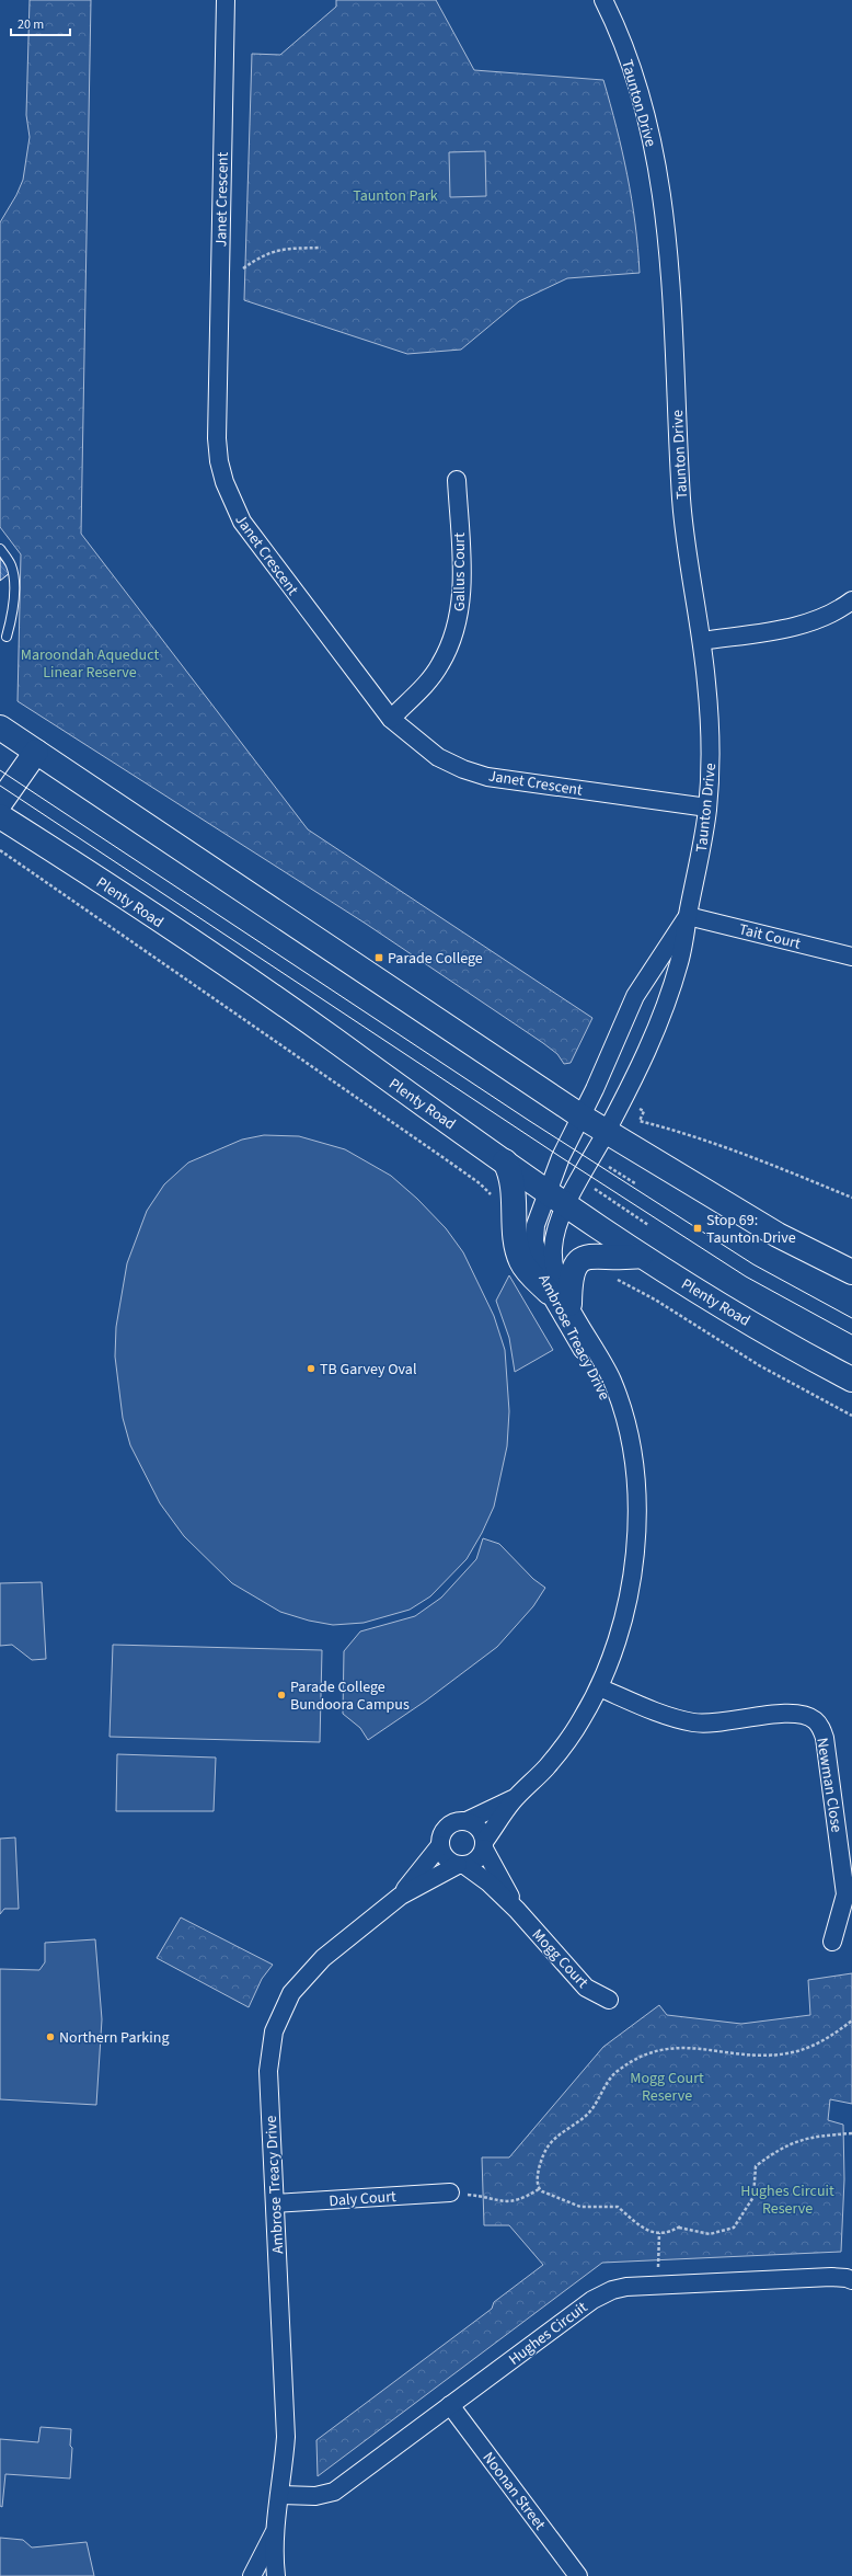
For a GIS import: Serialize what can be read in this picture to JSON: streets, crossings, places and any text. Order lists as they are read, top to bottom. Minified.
{"streets":{"highway":["Plenty Road"],"street":["Taunton Drive","Janet Crescent","Gallus Court","Tait Court","Ambrose Treacy Drive","Newman Close","Mogg Court","Daly Court","Hughes Circuit","Noonan Street"]},"crossings":[["Taunton Drive","Janet Crescent"],["Taunton Drive","Tait Court"],["Taunton Drive","Ambrose Treacy Drive"],["Janet Crescent","Gallus Court"],["Plenty Road","Ambrose Treacy Drive"],["Ambrose Treacy Drive","Newman Close"],["Ambrose Treacy Drive","Mogg Court"],["Ambrose Treacy Drive","Daly Court"],["Ambrose Treacy Drive","Hughes Circuit"],["Hughes Circuit","Noonan Street"]],"parks":["Taunton Park","Maroondah Aqueduct Linear Reserve","Mogg Court Reserve","Hughes Circuit Reserve"],"places":{"transit":["Parade College","Stop 69: Taunton Drive"],"other":["TB Garvey Oval","Parade College Bundoora Campus","Northern Parking"]},"scale_bar":"20 m"}
